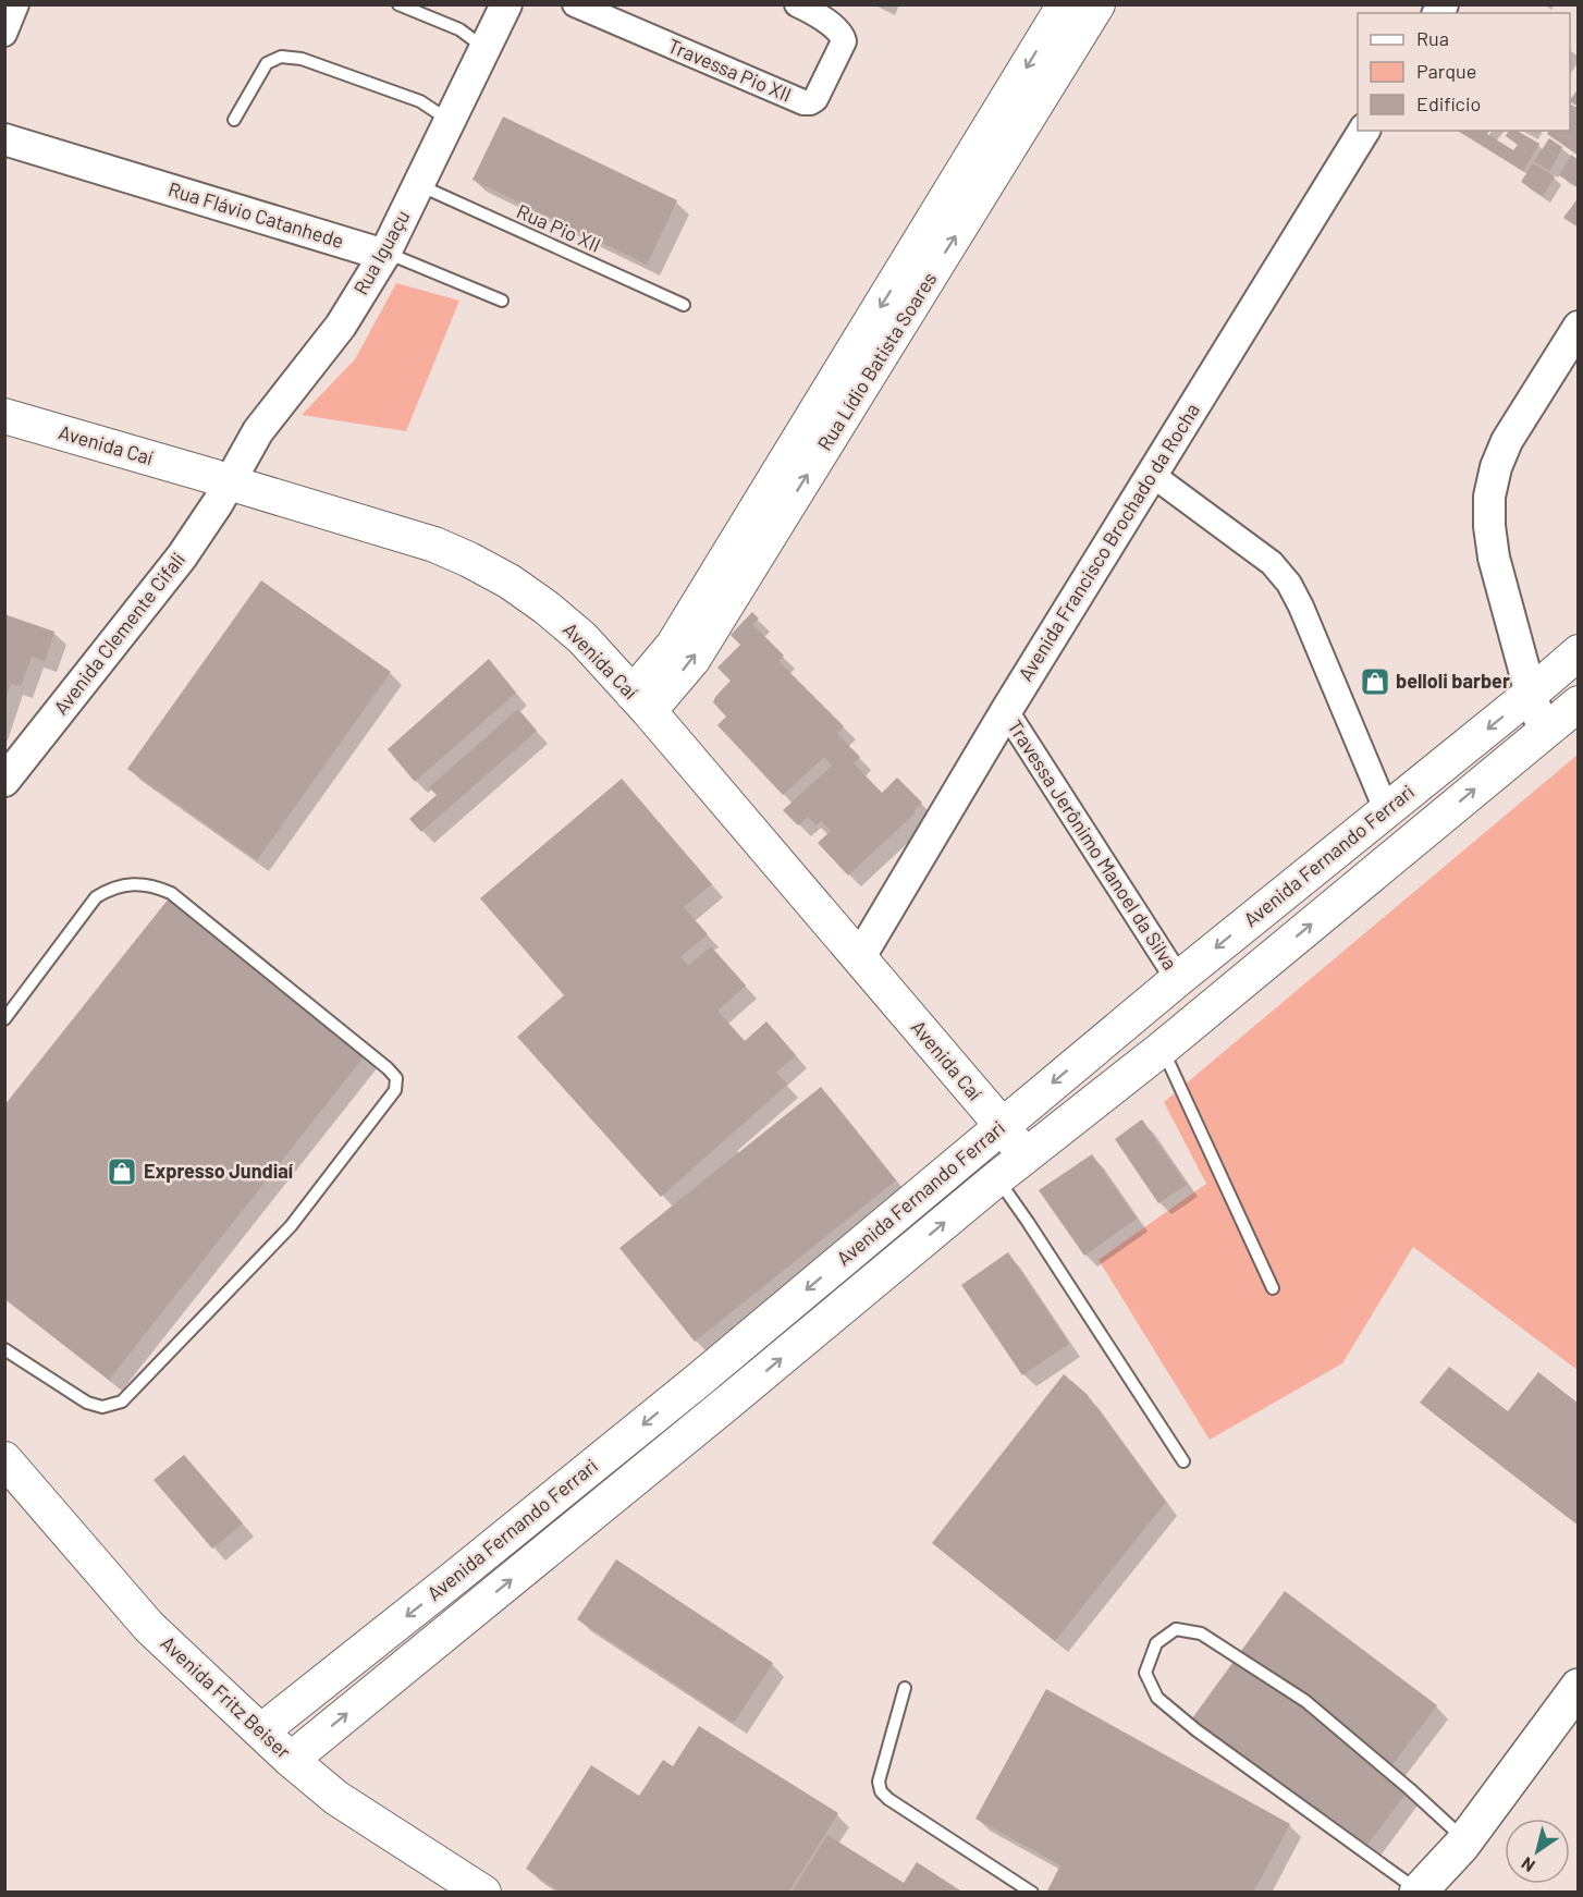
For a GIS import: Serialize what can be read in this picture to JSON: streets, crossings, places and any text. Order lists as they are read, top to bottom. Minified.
{"streets":{"main road":["Rua Lídio Batista Soares","Avenida Caí","Avenida Fernando Ferrari","Avenida Fritz Beiser"],"street":["Travessa Pio XII","Rua Flávio Catanhede","Rua Iguaçu","Avenida Francisco Brochado da Rocha","Avenida Clemente Cifali","Travessa Jerônimo Manoel da Silva"],"lane":["Rua Pio XII"]},"crossings":[["Rua Flávio Catanhede","Rua Iguaçu"],["Rua Pio XII","Rua Iguaçu"],["Rua Iguaçu","Avenida Caí"],["Rua Iguaçu","Avenida Clemente Cifali"],["Rua Lídio Batista Soares","Avenida Caí"],["Avenida Caí","Avenida Francisco Brochado da Rocha"],["Avenida Caí","Avenida Clemente Cifali"],["Avenida Caí","Avenida Fernando Ferrari"],["Avenida Francisco Brochado da Rocha","Travessa Jerônimo Manoel da Silva"],["Travessa Jerônimo Manoel da Silva","Avenida Fernando Ferrari"],["Avenida Fernando Ferrari","Avenida Fritz Beiser"]],"places":{"shop":["belloli barber","Expresso Jundiaí"]},"legend":["Rua","Parque","Edifício"],"north":"bottom left"}
